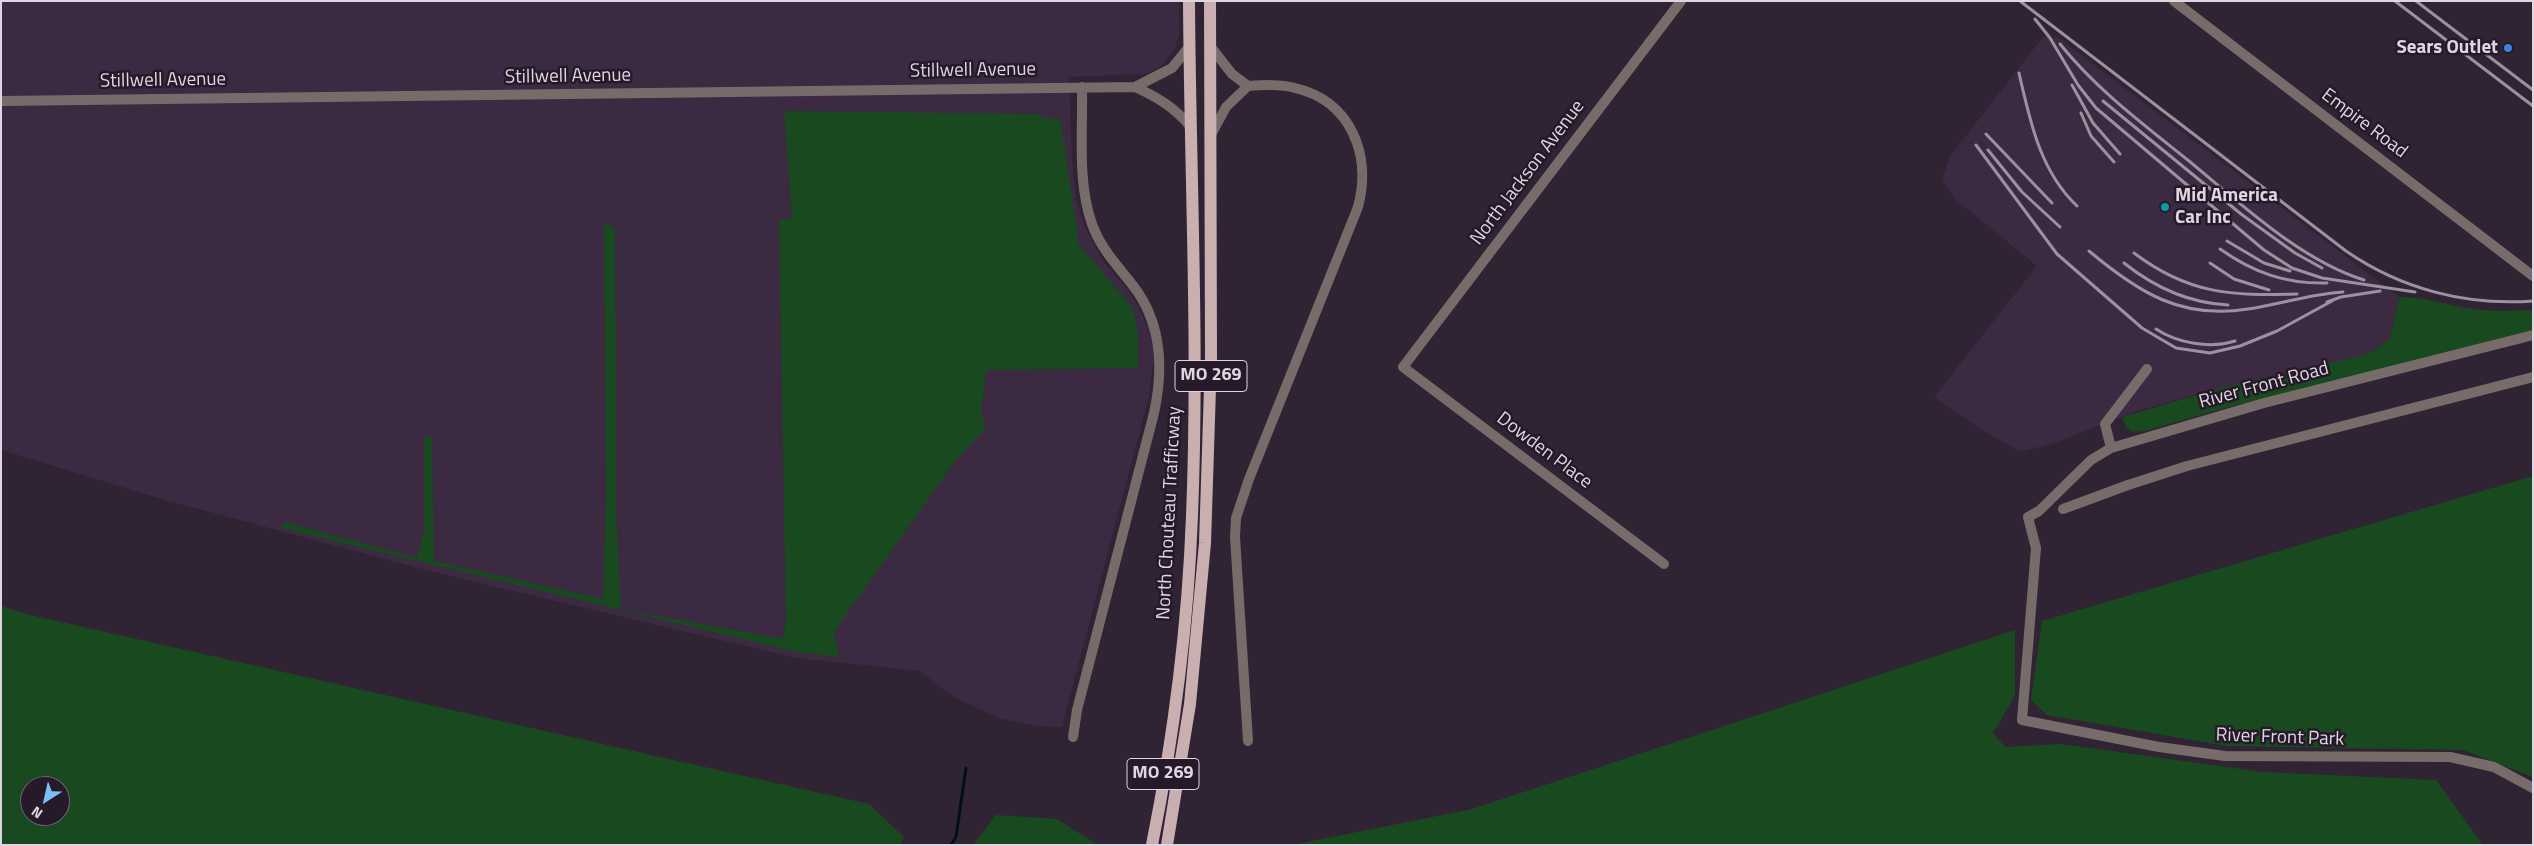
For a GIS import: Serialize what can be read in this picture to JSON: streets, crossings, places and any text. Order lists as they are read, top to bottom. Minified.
{"streets":{"main road":["MO 269","North Chouteau Trafficway"],"street":["Stillwell Avenue","Empire Road","North Jackson Avenue","River Front Road","Dowden Place","River Front Park"]},"crossings":[["Stillwell Avenue","North Chouteau Trafficway"],["North Jackson Avenue","Dowden Place"],["River Front Road","River Front Park"]],"places":["Sears Outlet","Mid America Car Inc"],"north":"bottom left"}
